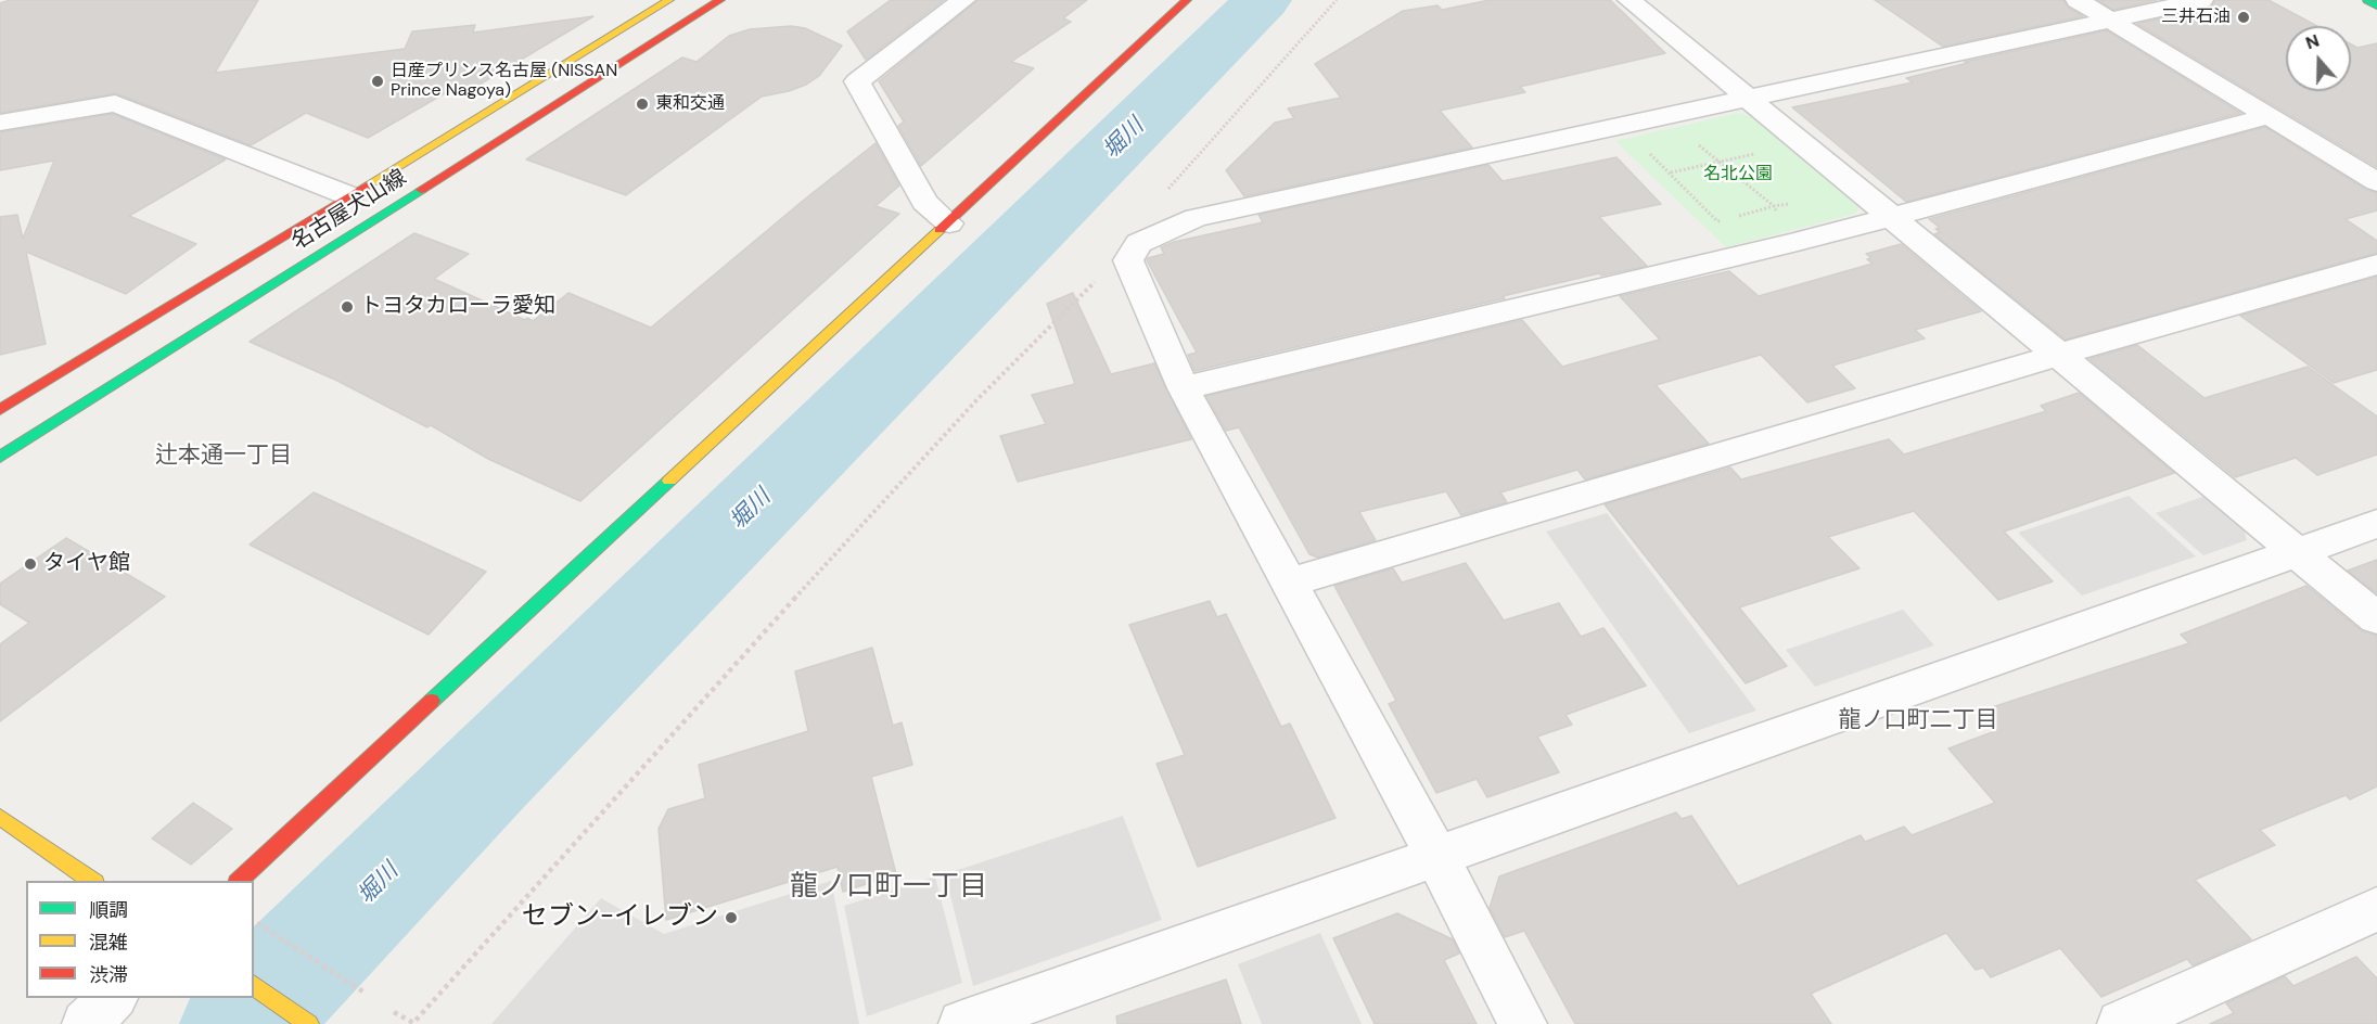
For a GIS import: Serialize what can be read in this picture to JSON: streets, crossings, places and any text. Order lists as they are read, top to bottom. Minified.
{"streets":{"main road":["名古屋犬山線"]},"districts":["辻本通一丁目","龍ノ口町二丁目","龍ノ口町一丁目"],"water":["堀川"],"parks":["名北公園"],"places":["三井石油","日産プリンス名古屋 (NISSAN Prince Nagoya)","東和交通","トヨタカローラ愛知","タイヤ館","セブン-イレブン"],"legend":["順調","混雑","渋滞"],"north":"top"}
